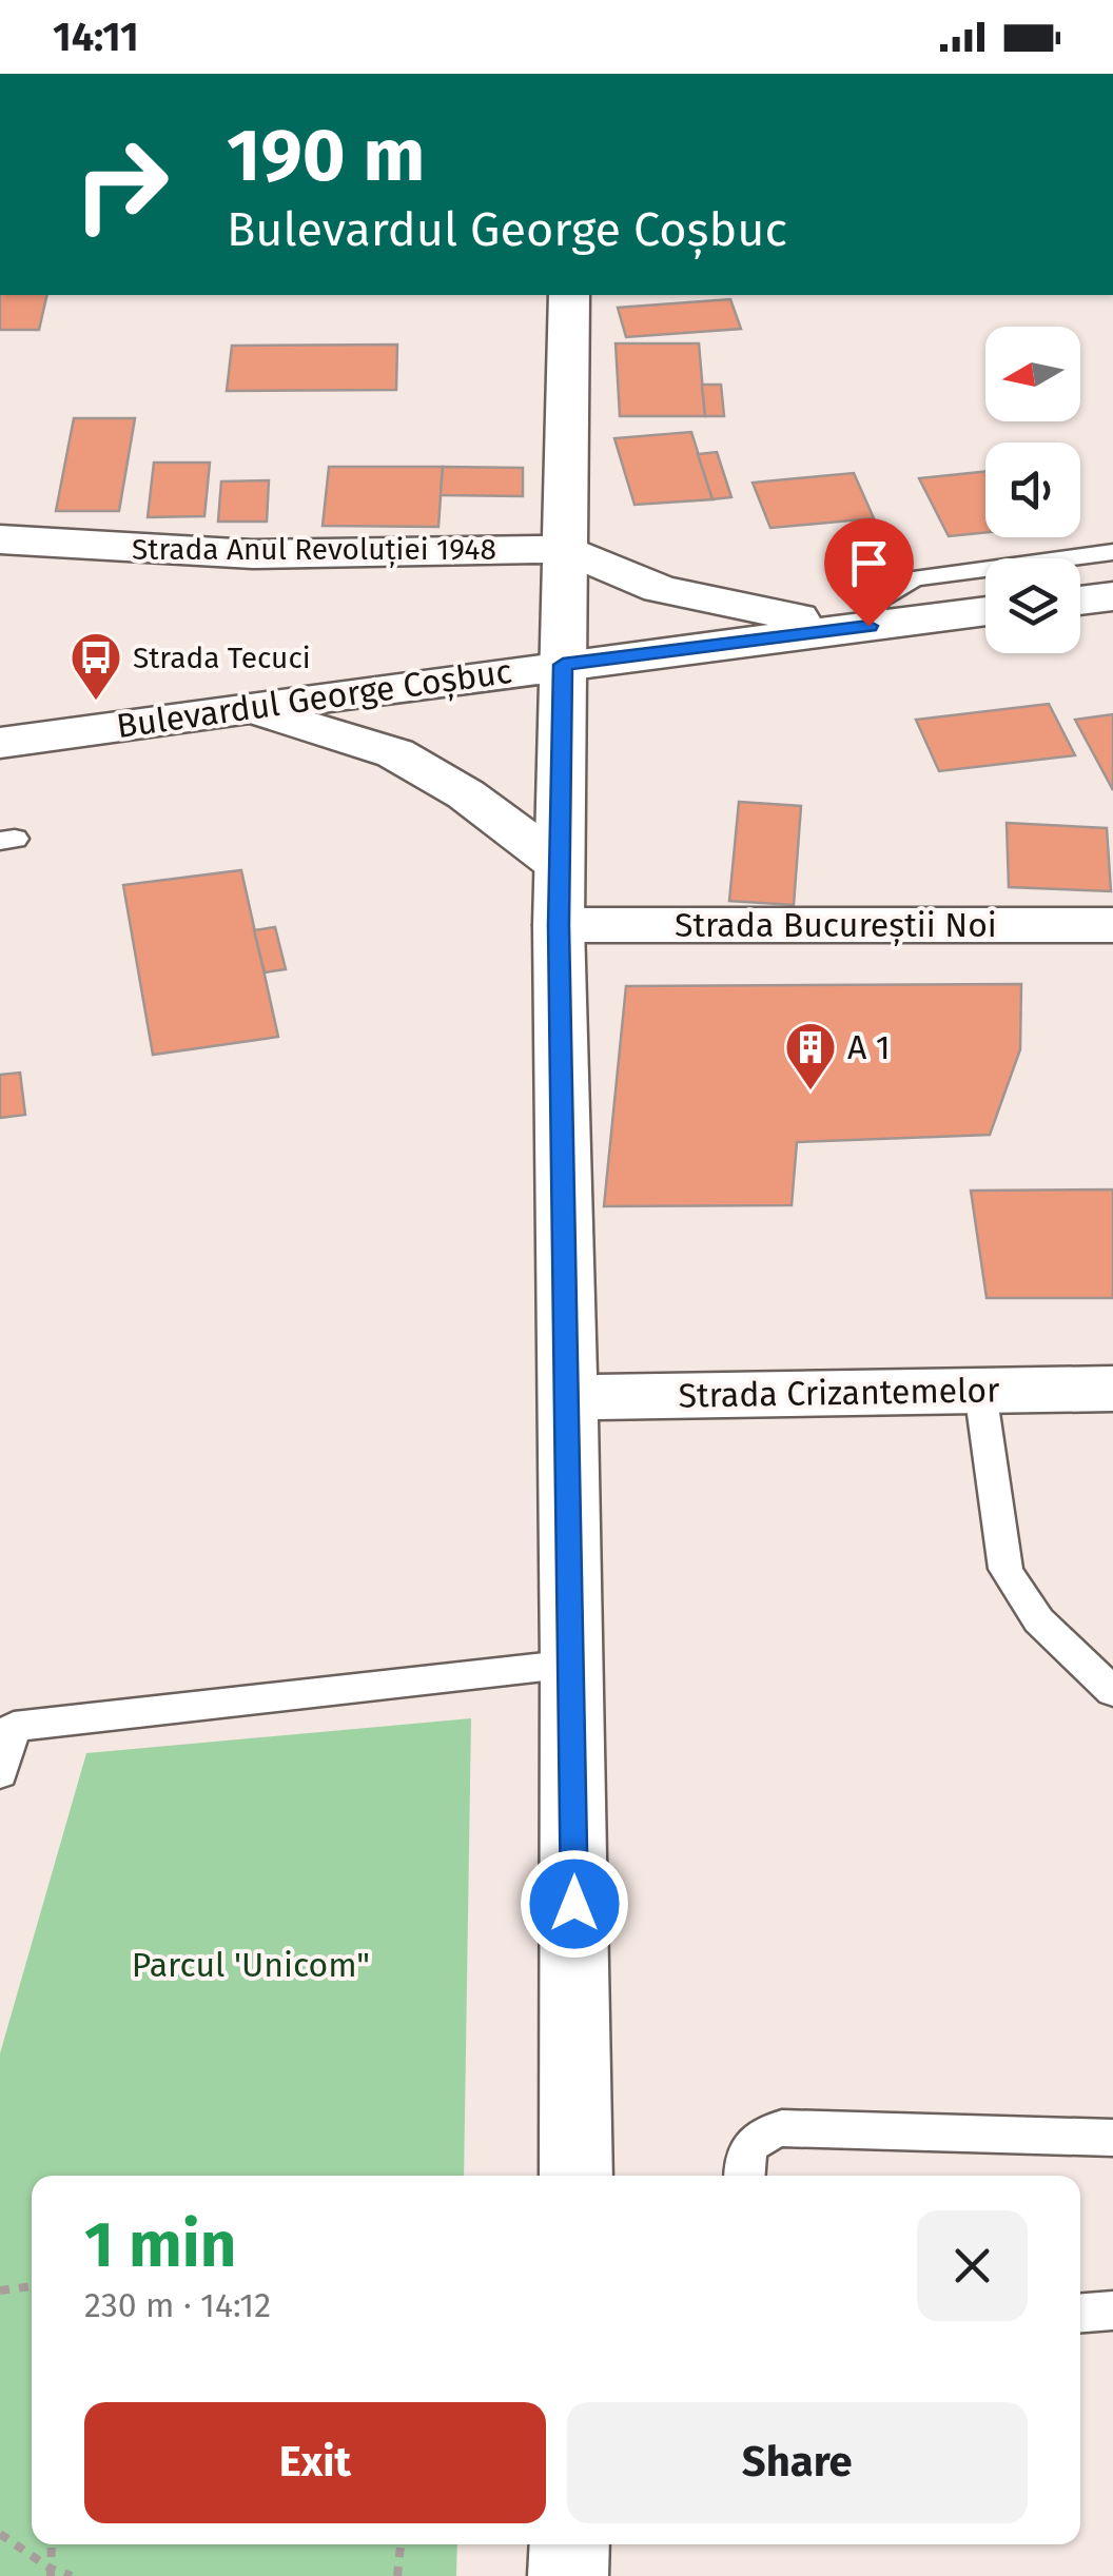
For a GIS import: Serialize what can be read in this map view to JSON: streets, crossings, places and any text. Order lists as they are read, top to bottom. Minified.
{"streets":{"main road":["Strada Anul Revoluției 1948","Bulevardul George Coșbuc","Strada Bucureștii Noi","Strada Crizantemelor"]},"parks":["Parcul 'Unicom\""],"places":{"bus stop":["Strada Tecuci"],"building":["A 1"]},"north":"left","page":{"status":"14:11","turn":["190 m","Bulevardul George Coșbuc"],"heading":["1 min","230 m · 14:12"],"buttons":["Exit","Share"]}}
